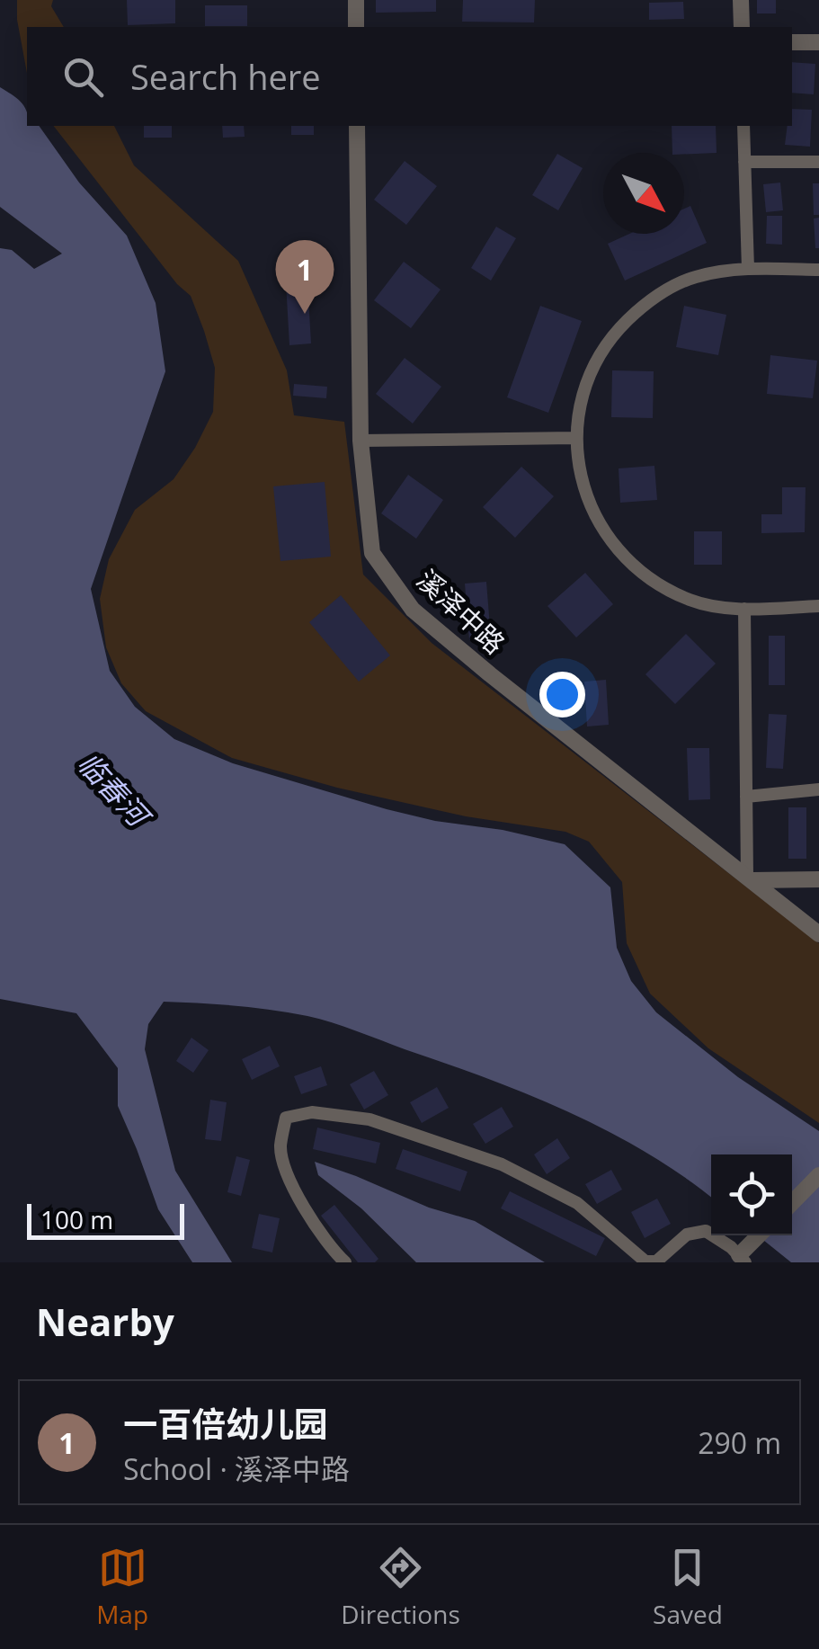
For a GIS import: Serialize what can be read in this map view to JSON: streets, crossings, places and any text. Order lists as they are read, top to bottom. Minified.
{"streets":{"street":["溪泽中路"]},"water":["临春河"],"scale_bar":"100 m","north":"bottom right","page":{"search":"Search here","pins":"1","scale":"100 m","heading":"Nearby","list":[{"mark":"1","name":"一百倍幼儿园","note":"School · 溪泽中路","value":"290 m"}],"nav":["Map","Directions","Saved"]}}
